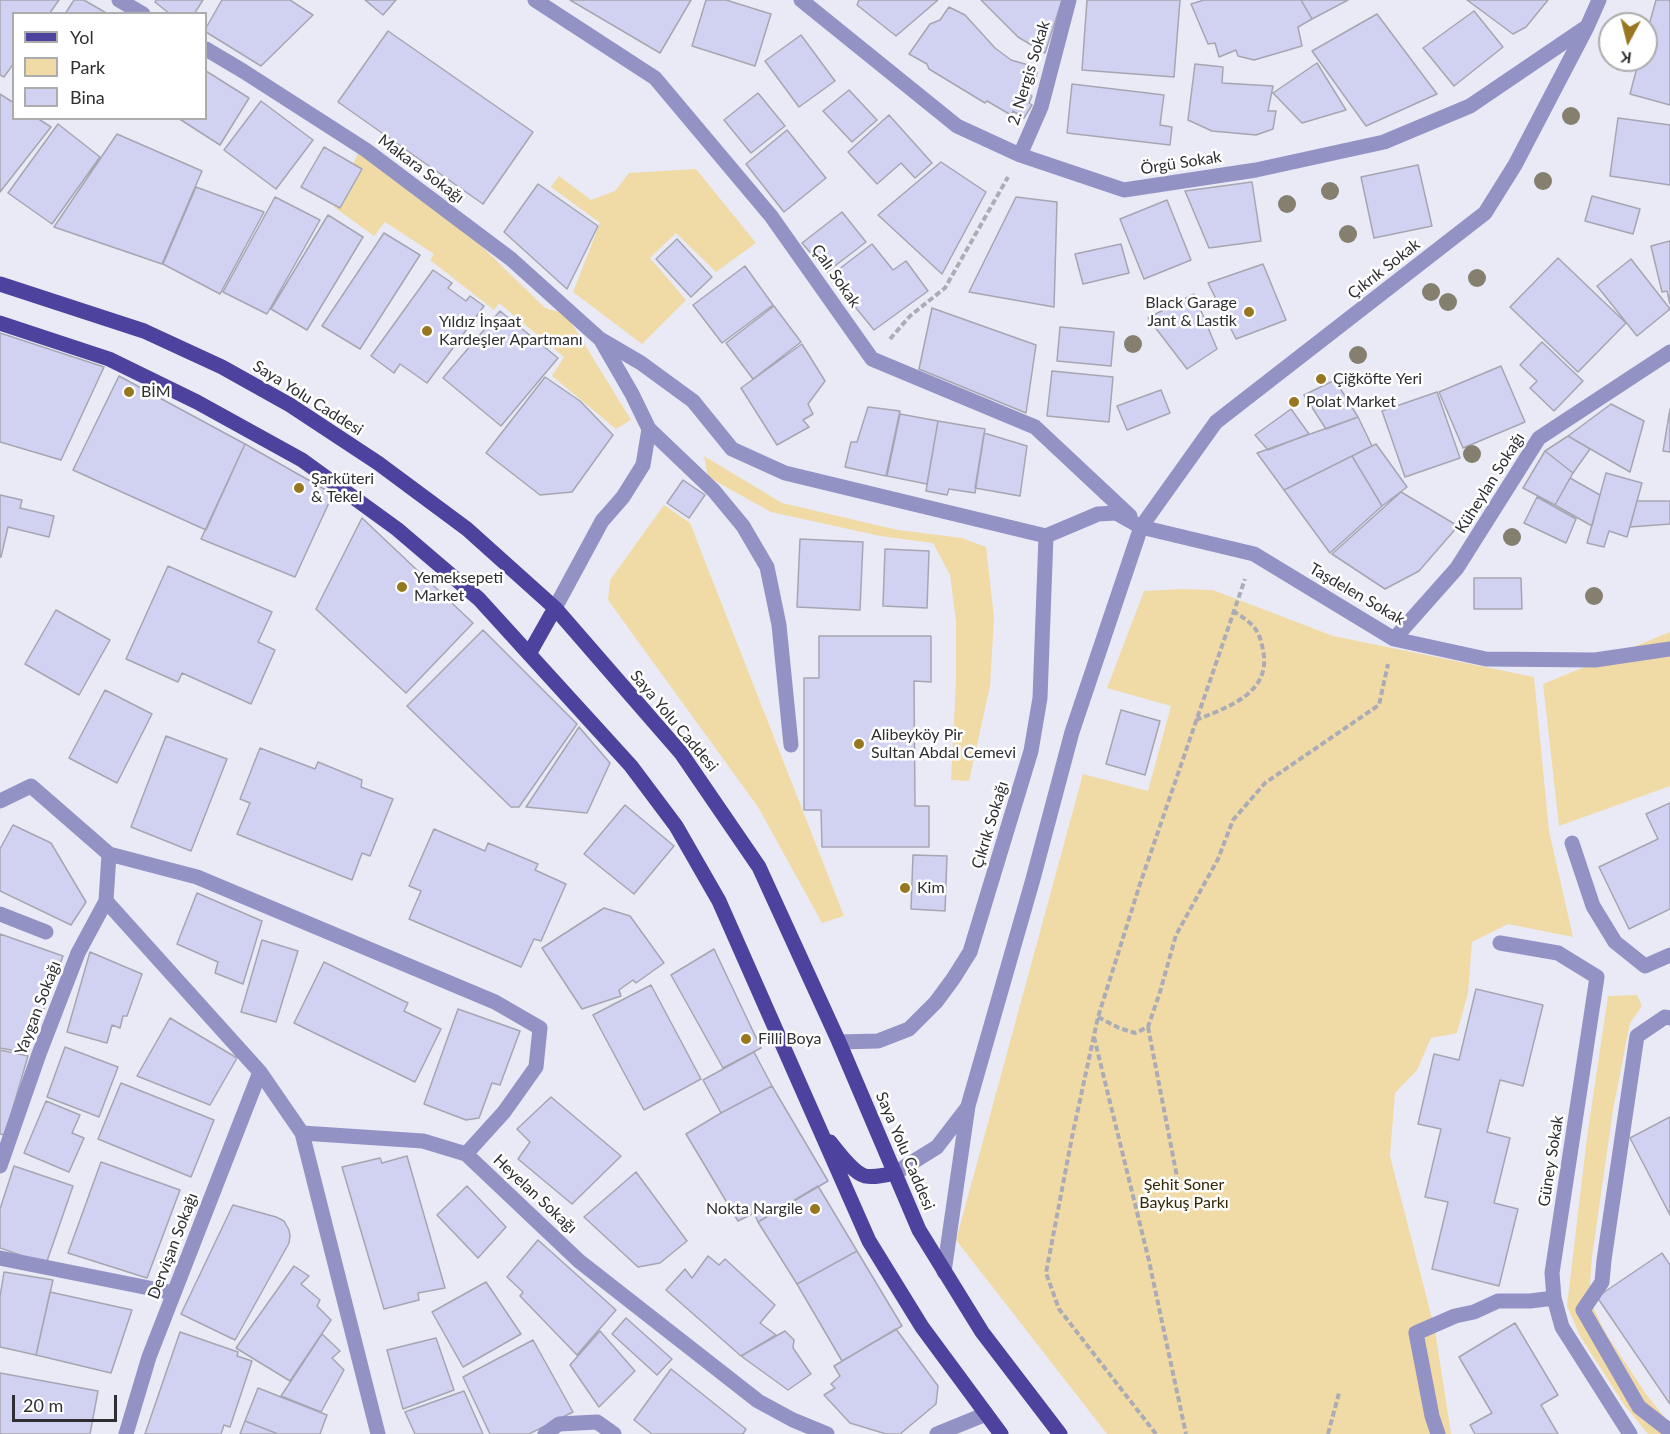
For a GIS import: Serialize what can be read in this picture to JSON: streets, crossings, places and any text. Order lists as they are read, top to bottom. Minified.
{"streets":{"main road":["Saya Yolu Caddesi"],"street":["2. Nergis Sokak","Örgü Sokak","Makara Sokağı","Çıkrık Sokak","Çalı Sokak","Küheylan Sokağı","Taşdelen Sokak","Çıkrık Sokağı","Yaygan Sokağı","Güney Sokak","Heyelan Sokağı","Dervişan Sokağı"]},"crossings":[["2. Nergis Sokak","Örgü Sokak"],["Örgü Sokak","Çıkrık Sokak"],["Çıkrık Sokak","Taşdelen Sokak"],["Saya Yolu Caddesi","Çıkrık Sokağı"],["Küheylan Sokağı","Taşdelen Sokak"],["Taşdelen Sokak","Çıkrık Sokağı"]],"parks":["Şehit Soner Baykuş Parkı"],"places":["Black Garage Jant & Lastik","Yıldız İnşaat Kardeşler Apartmanı","Çiğköfte Yeri","BİM","Polat Market","Şarküteri & Tekel","Yemeksepeti Market","Alibeyköy Pir Sultan Abdal Cemevi","Kim","Filli Boya","Nokta Nargile"],"legend":["Yol","Park","Bina"],"scale_bar":"20 m","north":"bottom"}
